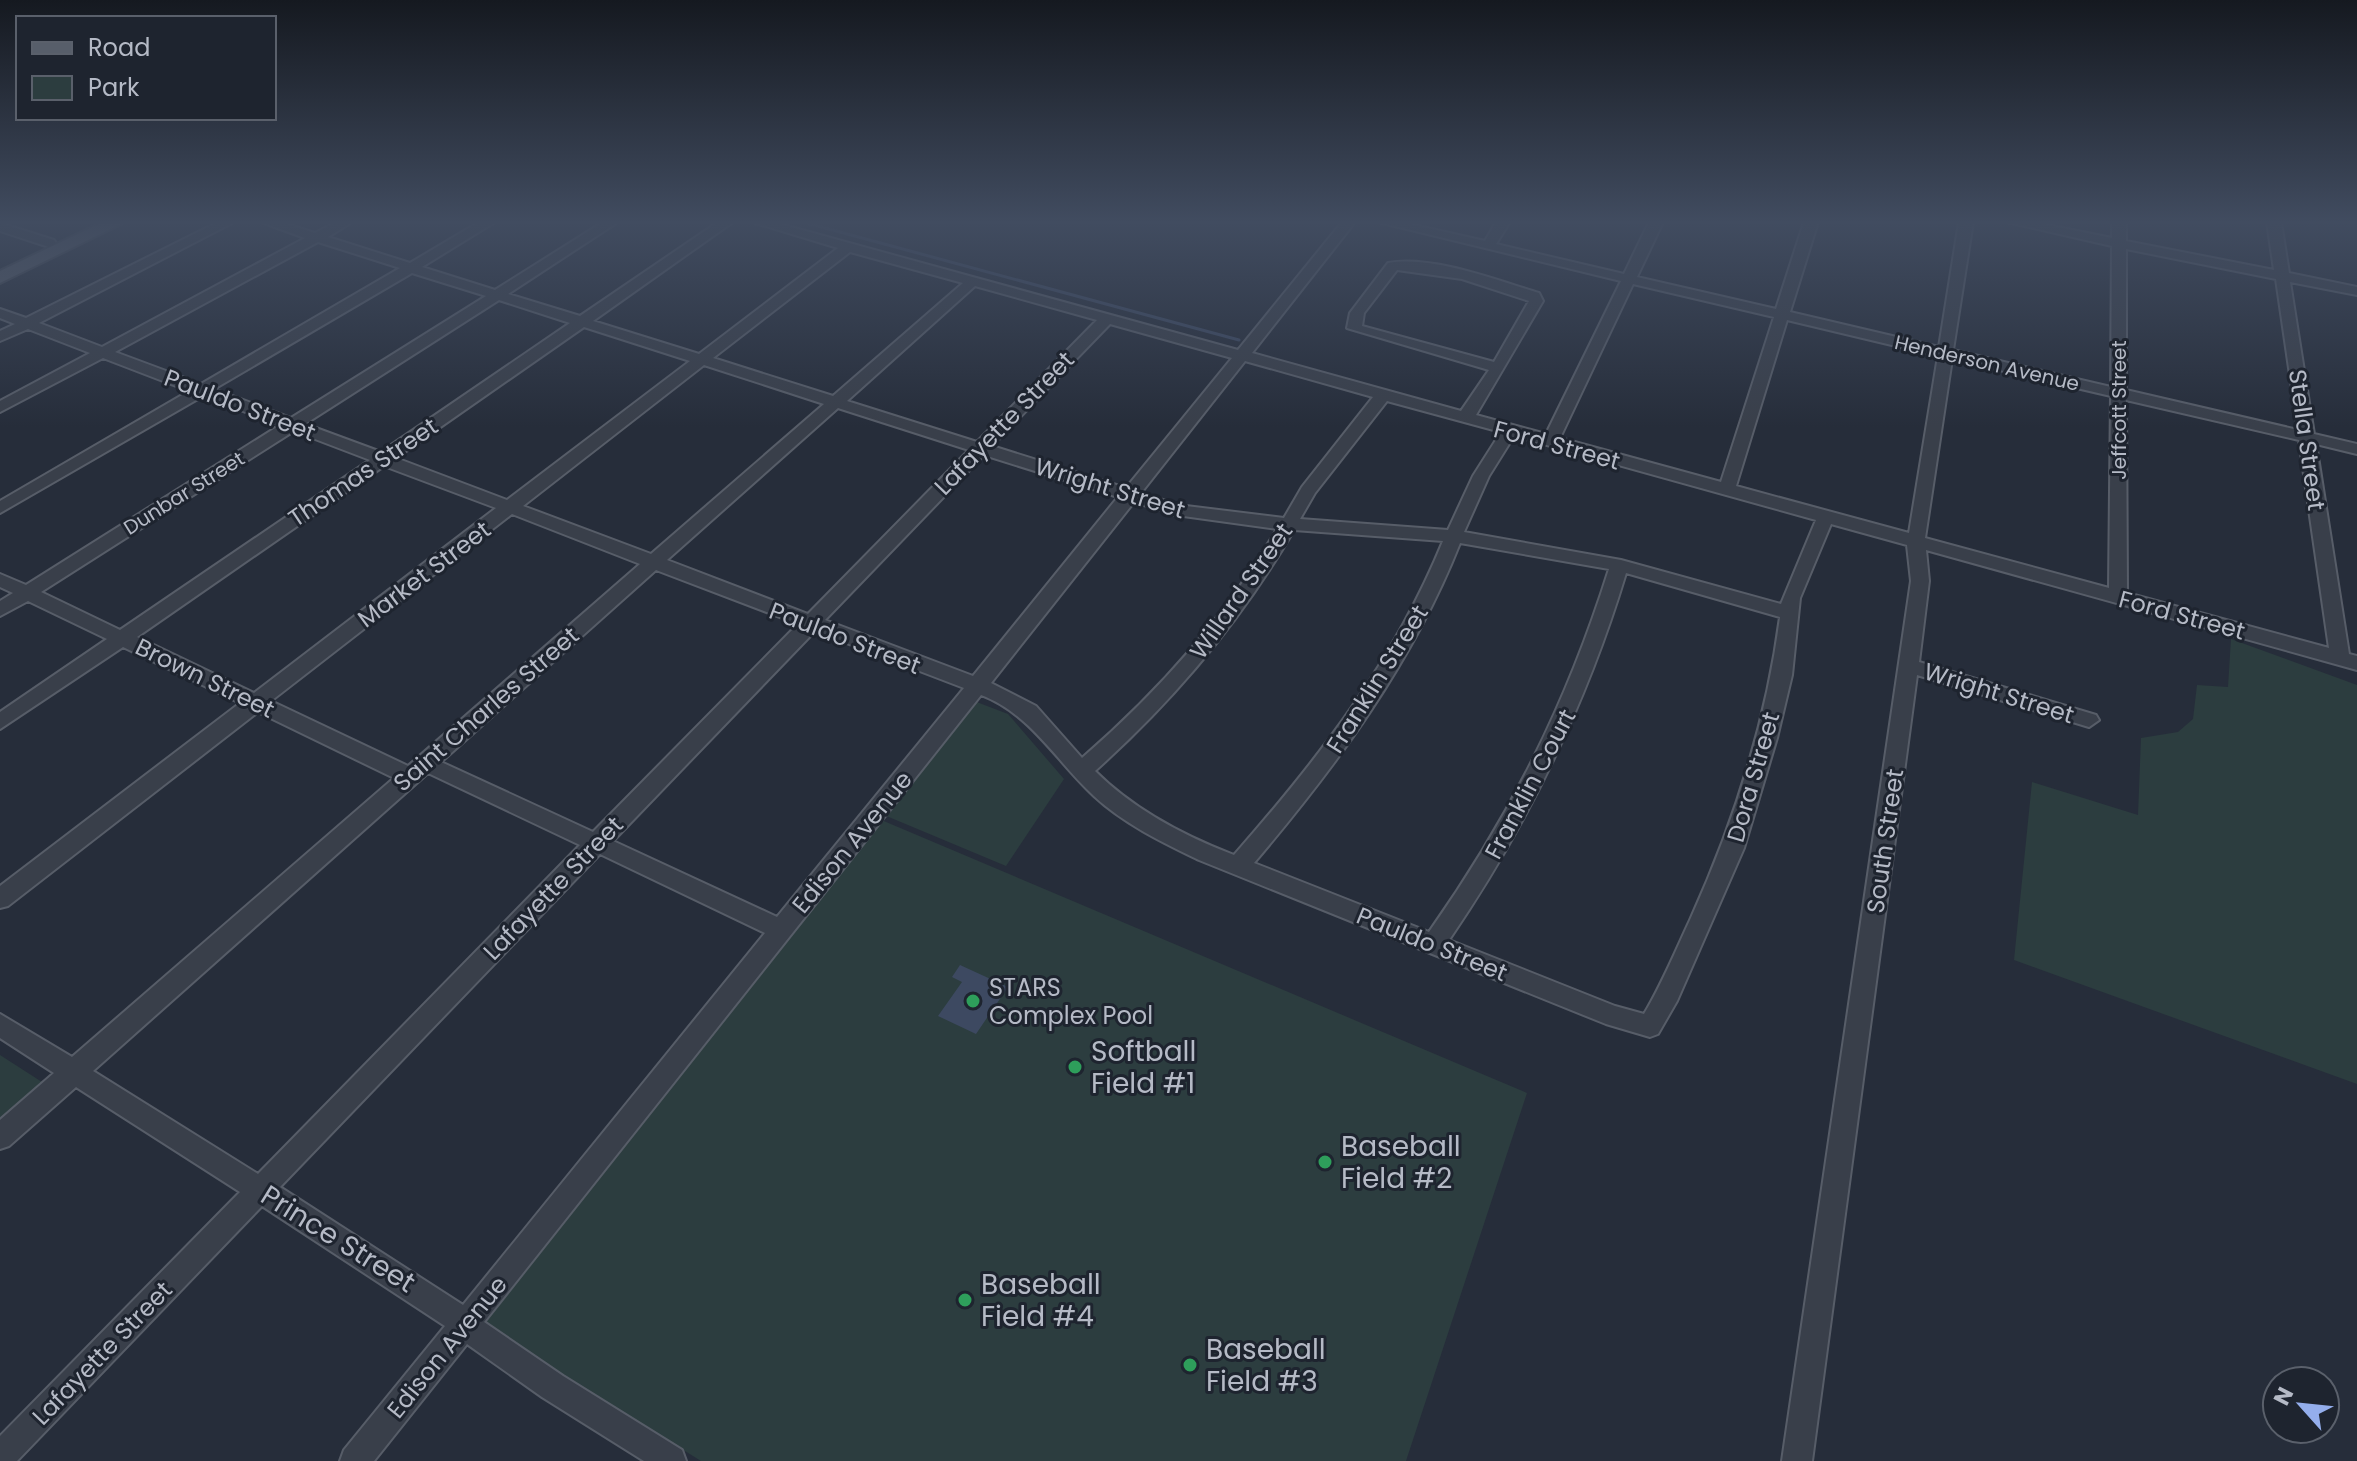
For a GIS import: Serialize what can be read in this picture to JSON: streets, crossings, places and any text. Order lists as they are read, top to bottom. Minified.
{"streets":{"street":["Henderson Avenue","Pauldo Street","Jeffcott Street","Lafayette Street","Stella Street","Ford Street","Thomas Street","Wright Street","Dunbar Street","Market Street","Willard Street","Brown Street","Franklin Street","Saint Charles Street","Dora Street","Franklin Court","South Street","Edison Avenue","Prince Street"]},"crossings":[["Henderson Avenue","Jeffcott Street"],["Henderson Avenue","Stella Street"],["Henderson Avenue","South Street"],["Pauldo Street","Lafayette Street"],["Pauldo Street","Thomas Street"],["Pauldo Street","Dunbar Street"],["Pauldo Street","Market Street"],["Pauldo Street","Willard Street"],["Pauldo Street","Franklin Street"],["Pauldo Street","Saint Charles Street"],["Pauldo Street","Dora Street"],["Pauldo Street","Franklin Court"],["Pauldo Street","Edison Avenue"],["Jeffcott Street","Ford Street"],["Lafayette Street","Ford Street"],["Lafayette Street","Wright Street"],["Lafayette Street","Brown Street"],["Lafayette Street","Prince Street"],["Stella Street","Ford Street"],["Ford Street","Willard Street"],["Ford Street","Franklin Street"],["Ford Street","Dora Street"],["Ford Street","South Street"],["Ford Street","Edison Avenue"],["Thomas Street","Wright Street"],["Thomas Street","Brown Street"],["Wright Street","Dunbar Street"],["Wright Street","Market Street"],["Wright Street","Willard Street"],["Wright Street","Franklin Street"],["Wright Street","Saint Charles Street"],["Wright Street","Dora Street"],["Wright Street","Franklin Court"],["Wright Street","South Street"],["Wright Street","Edison Avenue"],["Dunbar Street","Brown Street"],["Market Street","Brown Street"],["Brown Street","Saint Charles Street"],["Brown Street","Edison Avenue"],["Saint Charles Street","Prince Street"],["Edison Avenue","Prince Street"]],"places":["STARS Complex Pool","Softball Field #1","Baseball Field #2","Baseball Field #4","Baseball Field #3"],"legend":["Road","Park"],"north":"top left"}
